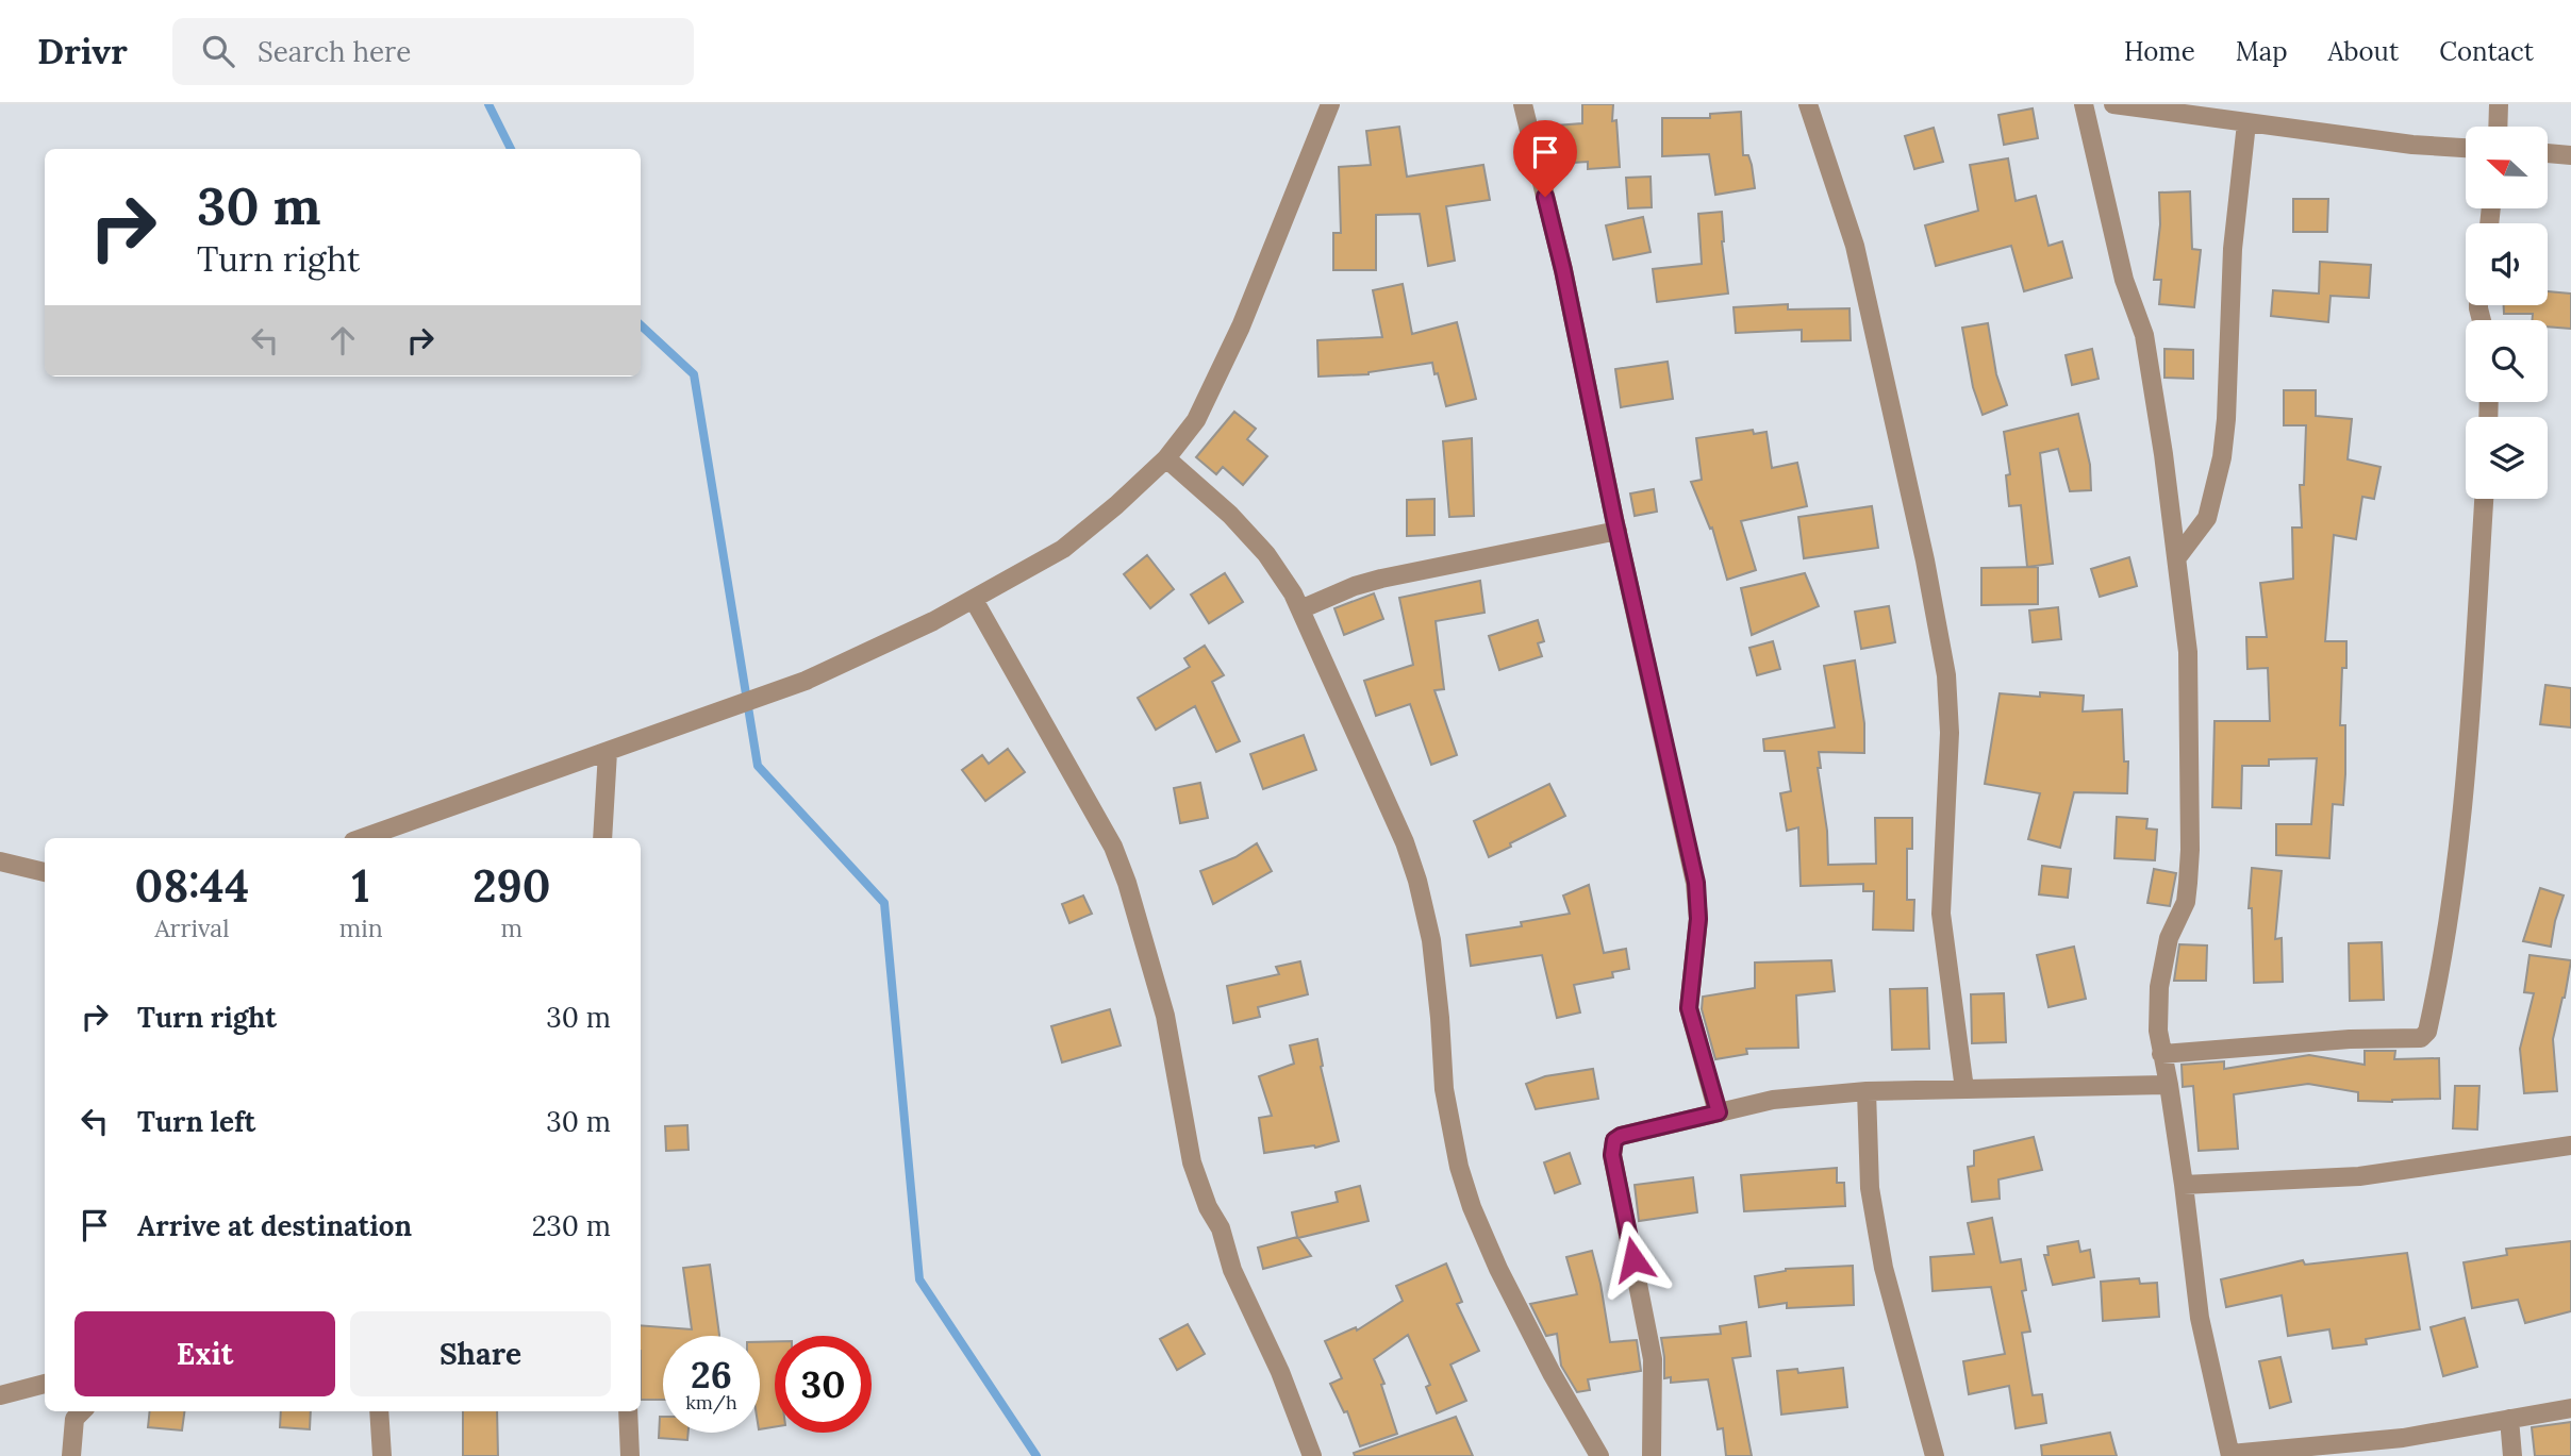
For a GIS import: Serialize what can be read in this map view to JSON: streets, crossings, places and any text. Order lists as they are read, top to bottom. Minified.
{"north":"left","page":{"header":"Drivr","search":"Search here","nav":["Home","Map","About","Contact"],"turn":["30 m","Turn right"],"eta":["08:44","Arrival","1","min","290","m"],"list":[{"name":"Turn right","value":"30 m"},{"name":"Turn left","value":"30 m"},{"name":"Arrive at destination","value":"230 m"}],"buttons":["Exit","Share"],"speed":"26 km/h","limit":"30"}}
